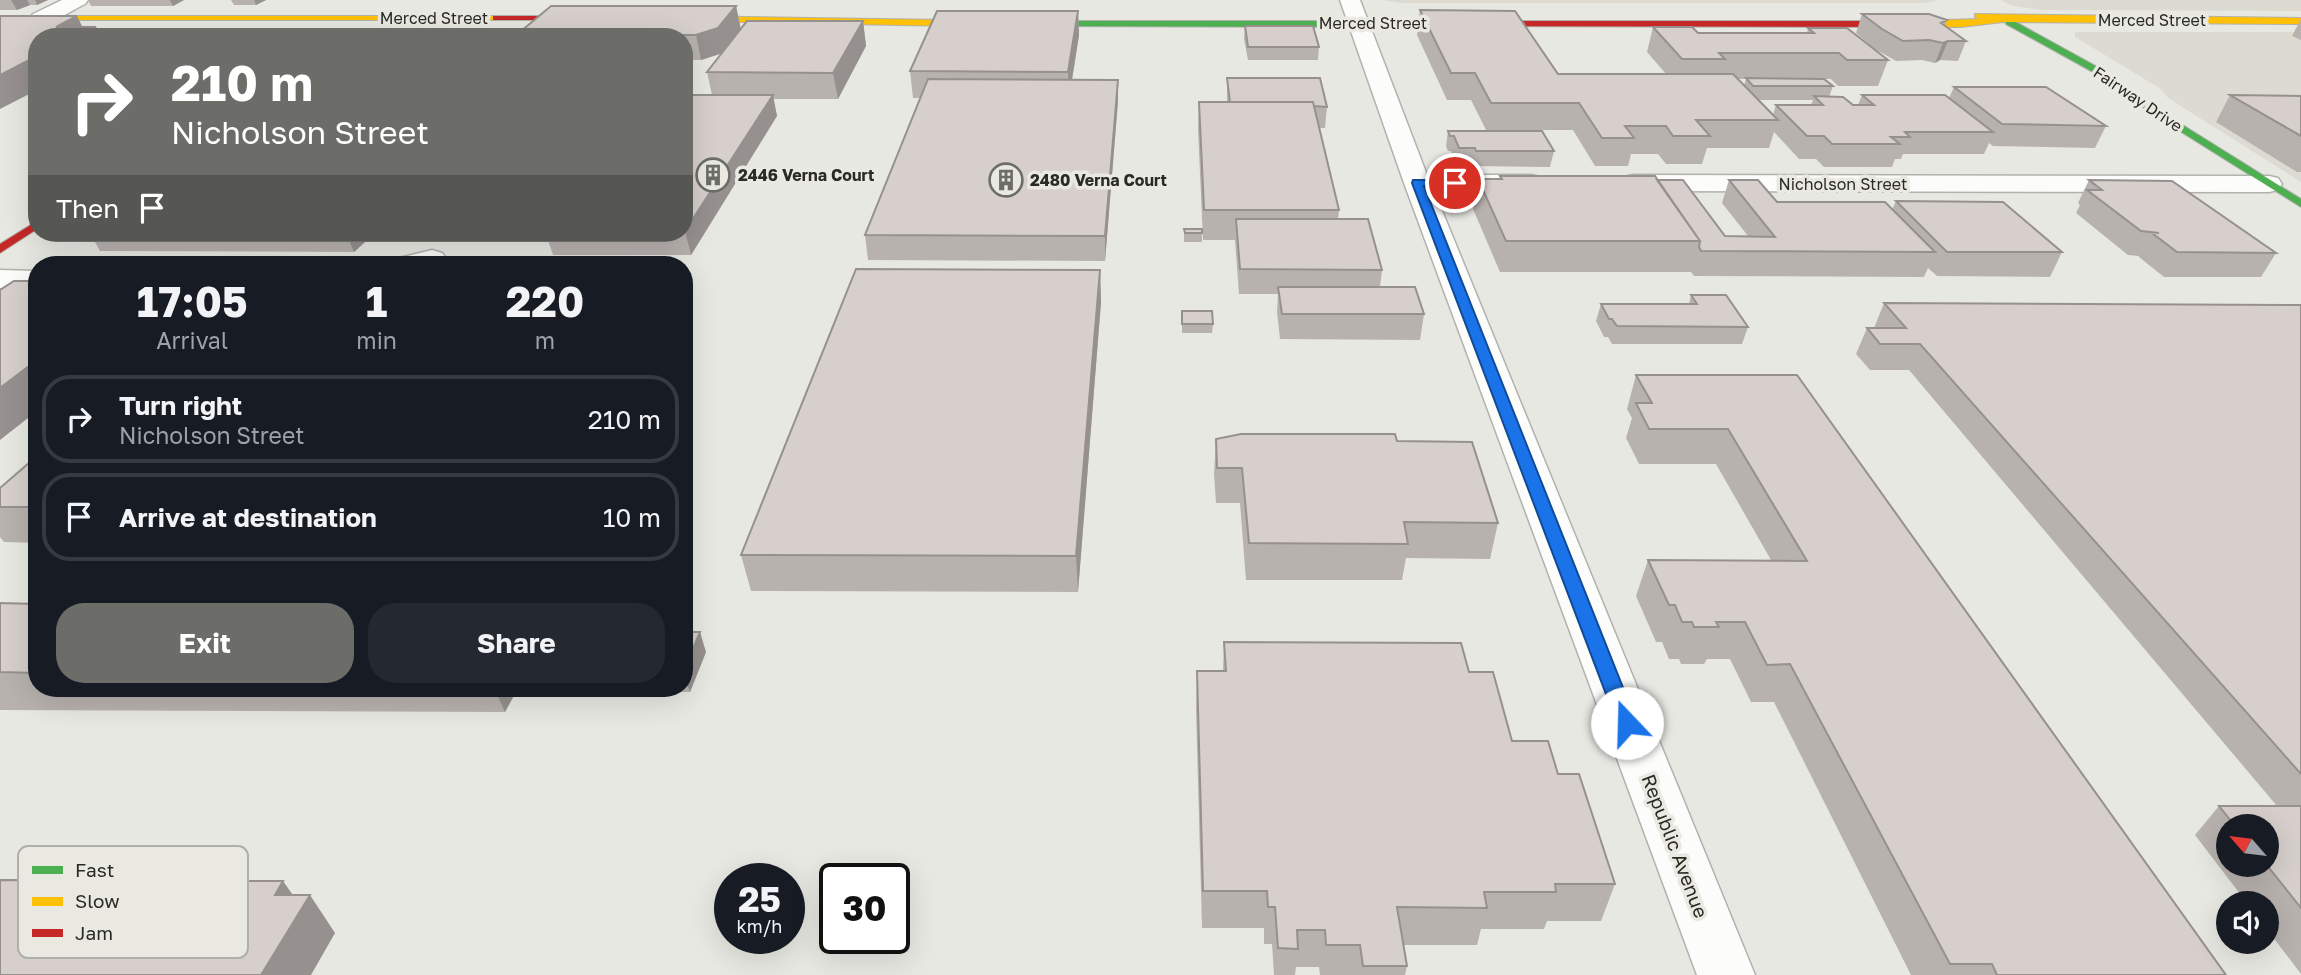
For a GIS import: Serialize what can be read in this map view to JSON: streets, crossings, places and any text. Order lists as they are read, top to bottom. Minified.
{"streets":{"street":["Merced Street","Fairway Drive","Nicholson Street","Republic Avenue"]},"crossings":[["Merced Street","Fairway Drive"],["Merced Street","Republic Avenue"],["Fairway Drive","Nicholson Street"]],"places":{"building":["2446 Verna Court","2480 Verna Court"]},"legend":["Fast","Slow","Jam"],"north":"top left","page":{"turn":["210 m","Nicholson Street"],"then":"Then","eta":["17:05","Arrival","1","min","220","m"],"list":[{"name":"Turn right","note":"Nicholson Street","value":"210 m"},{"name":"Arrive at destination","value":"10 m"}],"buttons":["Exit","Share"],"speed":"25 km/h","limit":"30"}}
